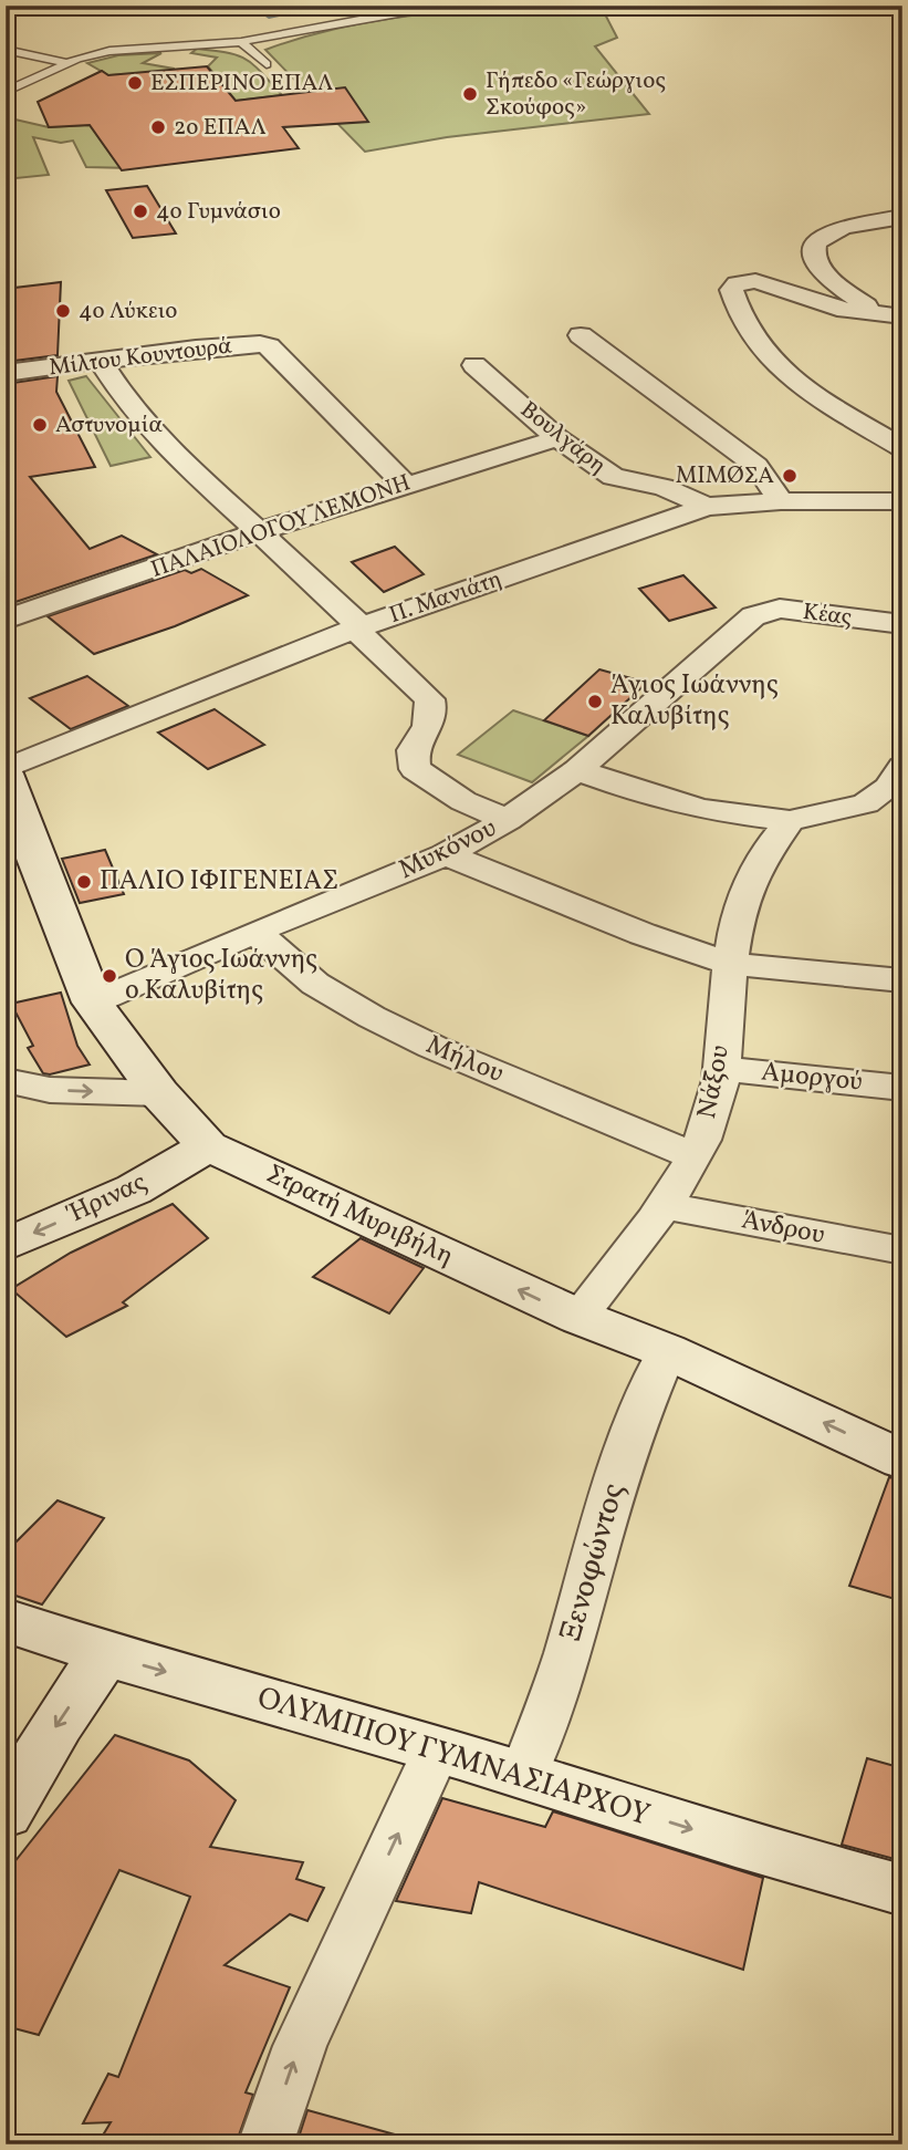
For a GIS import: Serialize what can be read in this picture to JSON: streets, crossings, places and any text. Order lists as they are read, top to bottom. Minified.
{"streets":{"main road":["Ήρινας","Στρατή Μυριβήλη","ΟΛΥΜΠΙΟΥ ΓΥΜΝΑΣΙΑΡΧΟΥ"],"street":["Μίλτου Κουντουρά","Βουλγάρη","ΠΑΛΑΙΟΛΟΓΟΥ ΛΕΜΟΝΗ","Π. Μανιάτη","Κέας","Μυκόνου","Μήλου","Αμοργού","Νάξου","Άνδρου","Ξενοφώντος"]},"crossings":[["Μίλτου Κουντουρά","ΠΑΛΑΙΟΛΟΓΟΥ ΛΕΜΟΝΗ"],["Βουλγάρη","ΠΑΛΑΙΟΛΟΓΟΥ ΛΕΜΟΝΗ"],["Βουλγάρη","Π. Μανιάτη"],["Π. Μανιάτη","Στρατή Μυριβήλη"],["Κέας","Μυκόνου"],["Μυκόνου","Μήλου"],["Μυκόνου","Στρατή Μυριβήλη"],["Μήλου","Νάξου"],["Αμοργού","Νάξου"],["Νάξου","Στρατή Μυριβήλη"],["Νάξου","Άνδρου"],["Ήρινας","Στρατή Μυριβήλη"],["Στρατή Μυριβήλη","Ξενοφώντος"],["Ξενοφώντος","ΟΛΥΜΠΙΟΥ ΓΥΜΝΑΣΙΑΡΧΟΥ"]],"one_way":["Ήρινας","Στρατή Μυριβήλη","ΟΛΥΜΠΙΟΥ ΓΥΜΝΑΣΙΑΡΧΟΥ"],"places":["ΕΣΠΕΡΙΝΟ ΕΠΑΛ","Γήπεδο «Γεώργιος Σκούφος»","2ο ΕΠΑΛ","4ο Γυμνάσιο","4ο Λύκειο","Αστυνομία","MIMØΣΑ","Άγιος Ιωάννης Καλυβίτης","ΠΑΛΙΟ ΙΦΙΓΕΝΕΙΑΣ","Ο Άγιος Ιωάννης ο Καλυβίτης"]}
